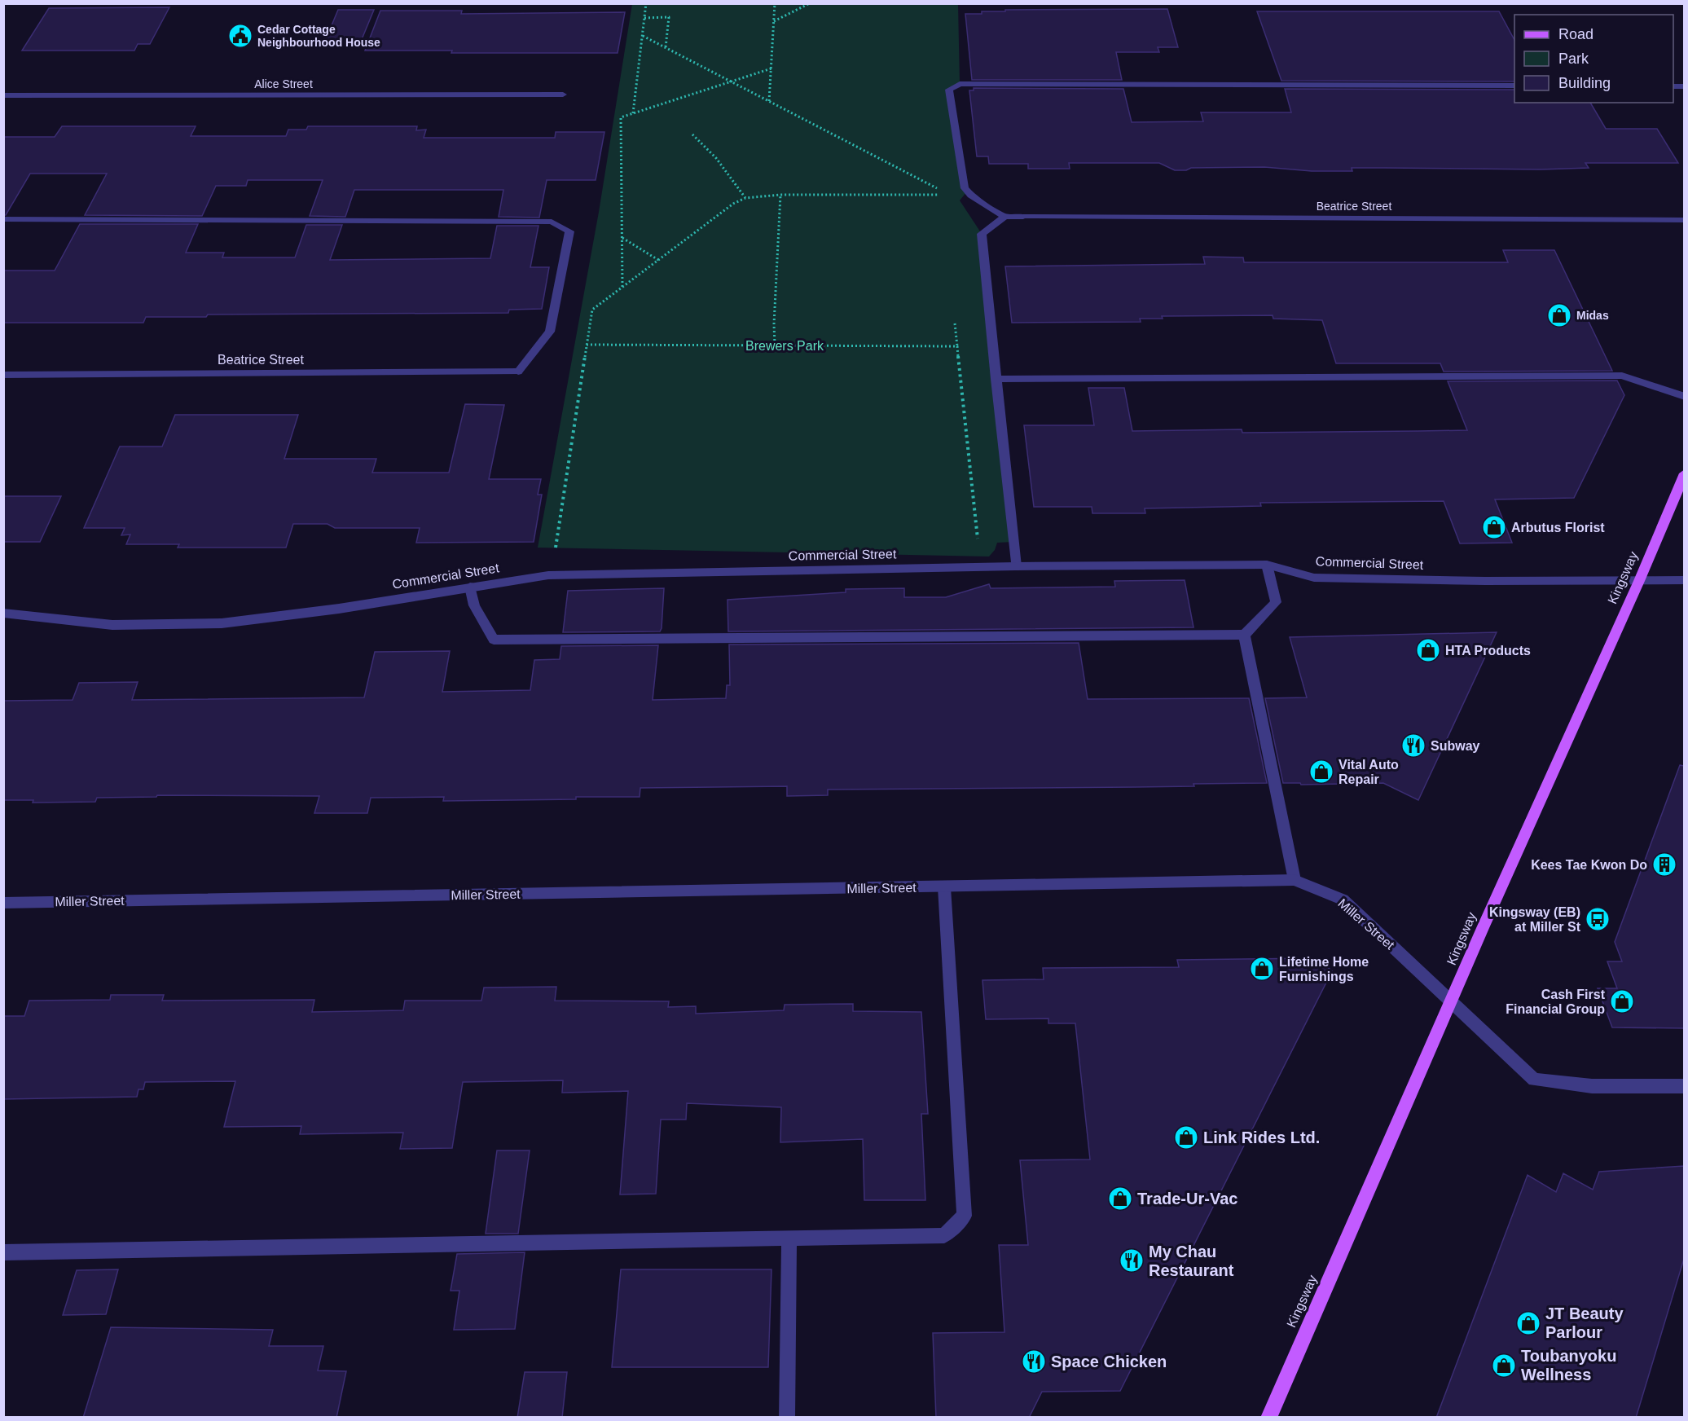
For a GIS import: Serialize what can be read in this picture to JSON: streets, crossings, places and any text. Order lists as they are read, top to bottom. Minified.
{"streets":{"main road":["Kingsway"],"street":["Alice Street","Beatrice Street","Commercial Street","Miller Street"]},"crossings":[["Commercial Street","Kingsway"],["Kingsway","Miller Street"]],"parks":["Brewers Park"],"places":{"public building":["Cedar Cottage Neighbourhood House"],"shop":["Midas","Arbutus Florist","HTA Products","Vital Auto Repair","Lifetime Home Furnishings","Cash First Financial Group","Link Rides Ltd.","Trade-Ur-Vac","JT Beauty Parlour","Toubanyoku Wellness"],"restaurant":["Subway","My Chau Restaurant","Space Chicken"],"building":["Kees Tae Kwon Do"],"bus stop":["Kingsway (EB) at Miller St"]},"legend":["Road","Park","Building"]}
